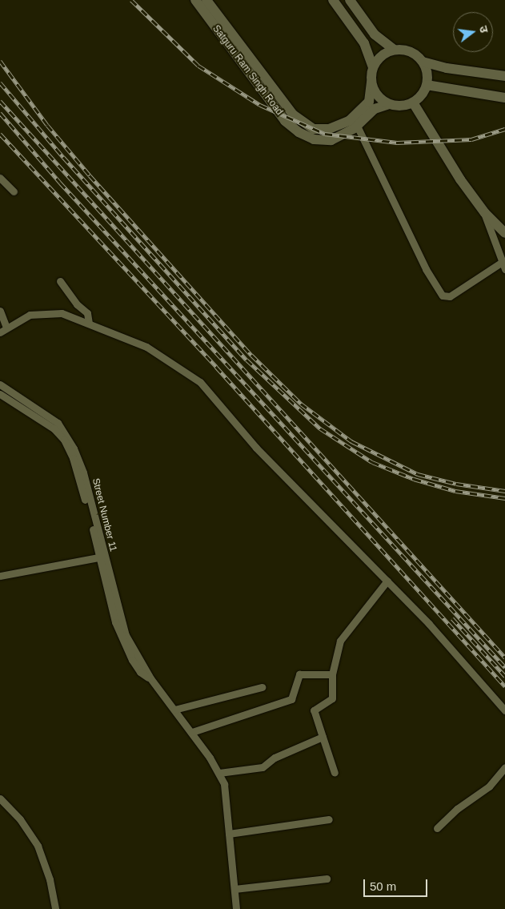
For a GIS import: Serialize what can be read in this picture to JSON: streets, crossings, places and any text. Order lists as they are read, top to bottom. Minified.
{"streets":{"street":["Satguru Ram Singh Road","Street Number 11"]},"scale_bar":"50 m","north":"right"}
